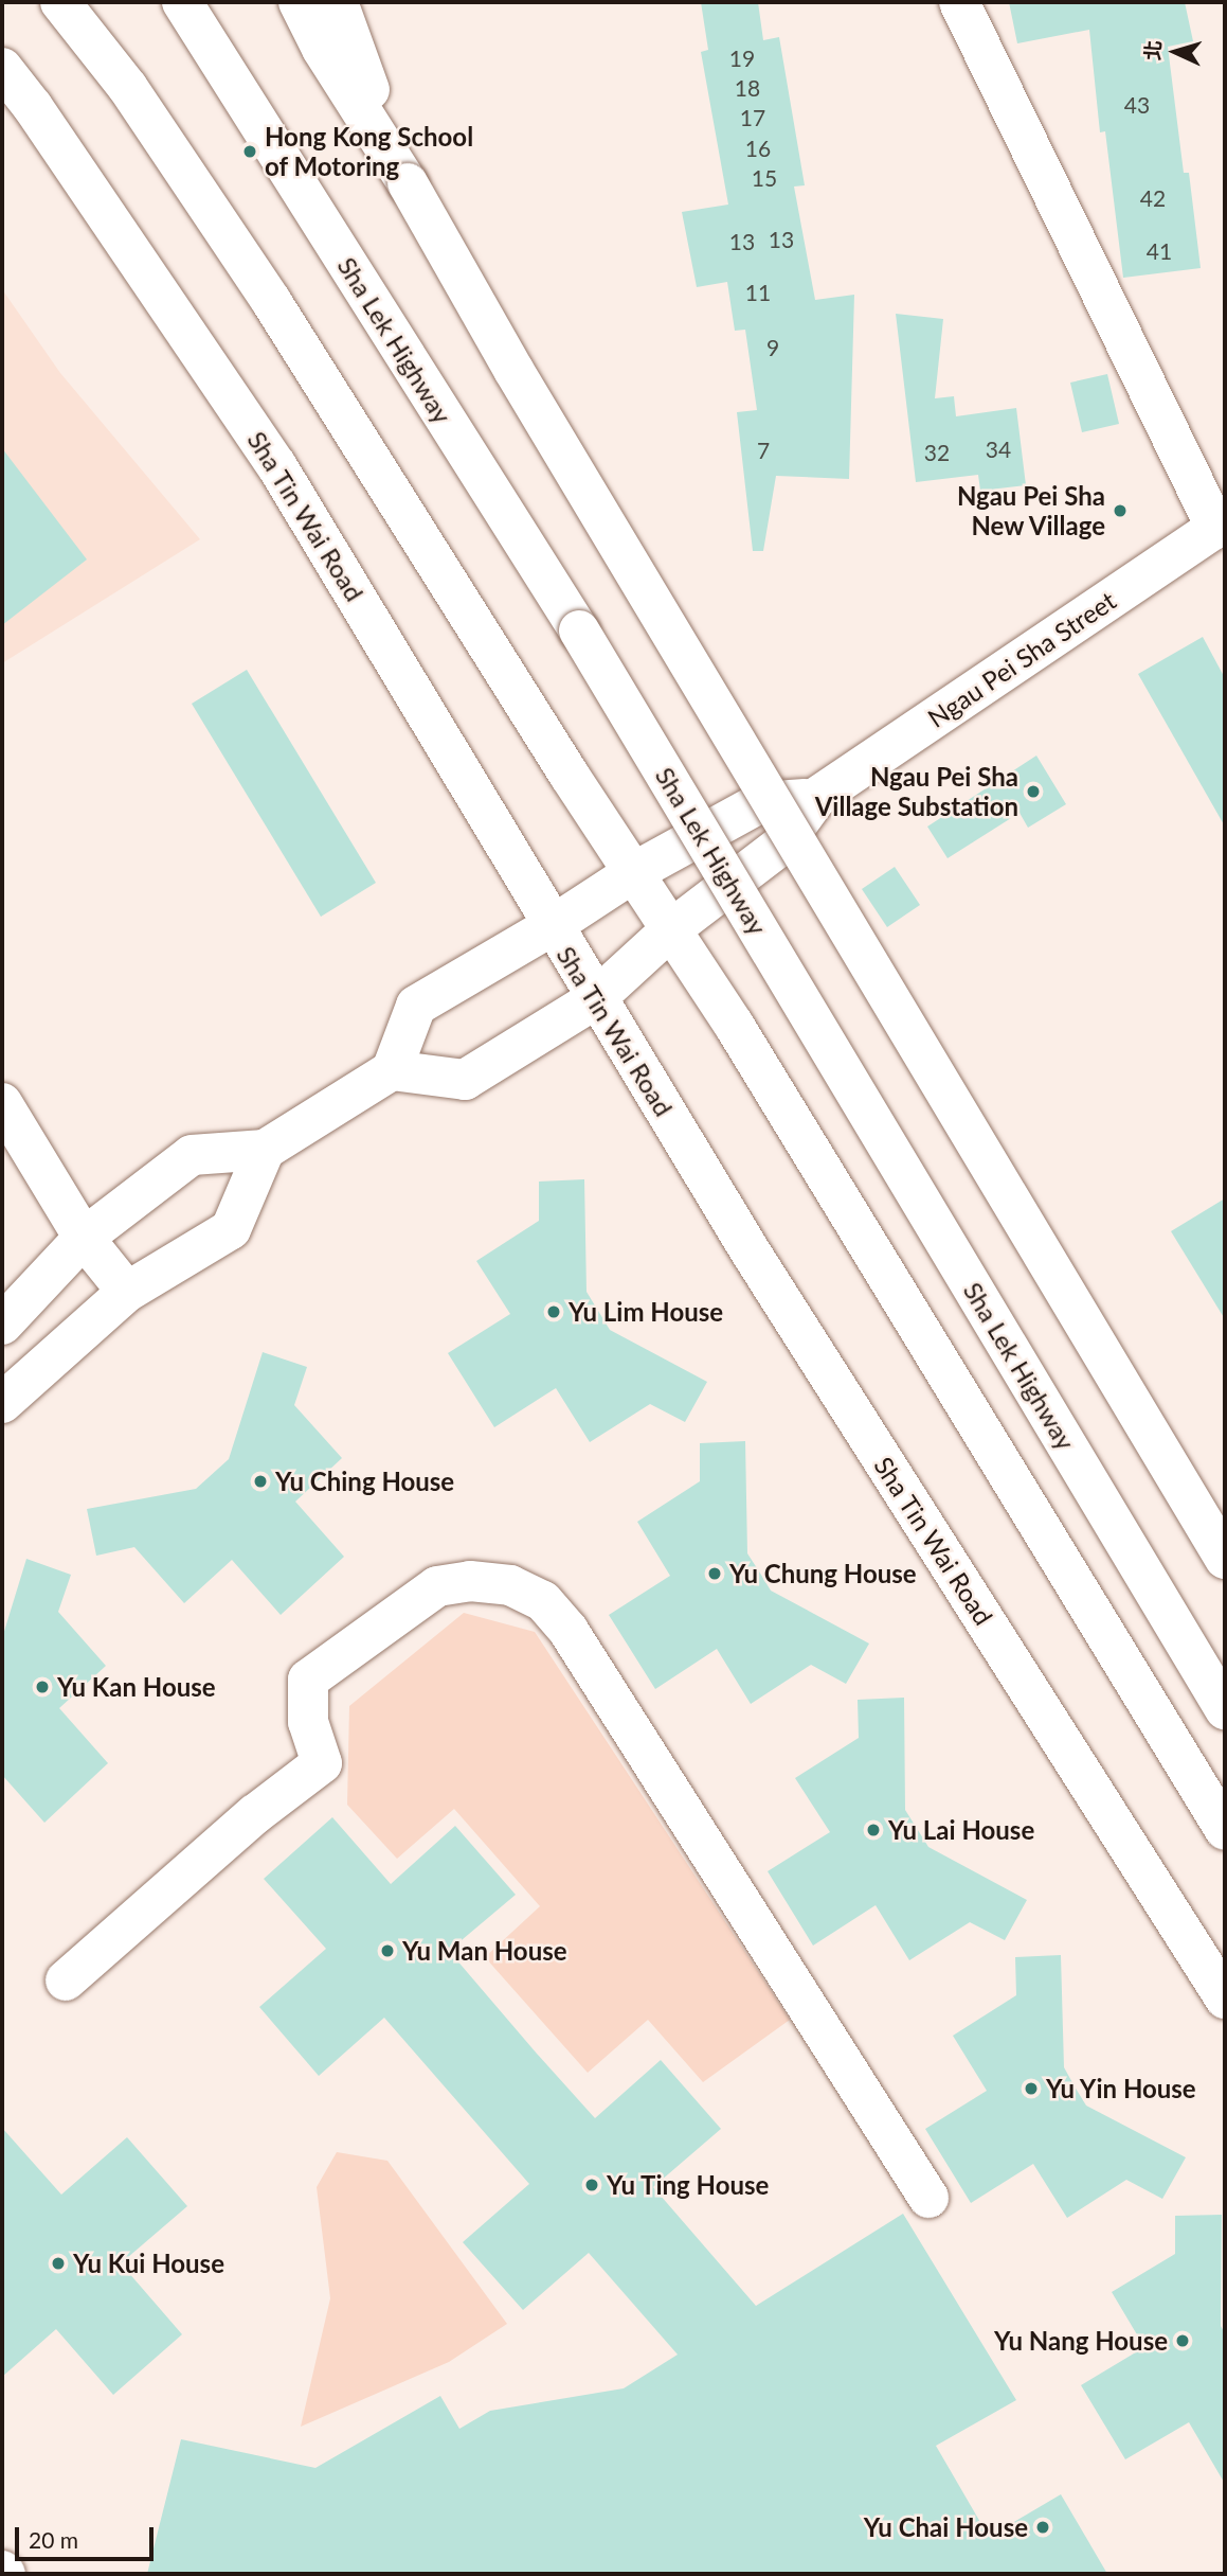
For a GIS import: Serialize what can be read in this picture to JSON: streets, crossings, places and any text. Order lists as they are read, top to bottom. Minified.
{"streets":{"main road":["Sha Lek Highway","Sha Tin Wai Road","Ngau Pei Sha Street"]},"crossings":[["Sha Tin Wai Road","Ngau Pei Sha Street"]],"places":["Hong Kong School of Motoring","Ngau Pei Sha New Village","Ngau Pei Sha Village Substation","Yu Lim House","Yu Ching House","Yu Chung House","Yu Kan House","Yu Lai House","Yu Man House","Yu Yin House","Yu Ting House","Yu Kui House","Yu Nang House","Yu Chai House"],"house_numbers":["19","18","43","17","16","15","42","13","13","41","11","9","34","7","32"],"scale_bar":"20 m","north":"left"}
